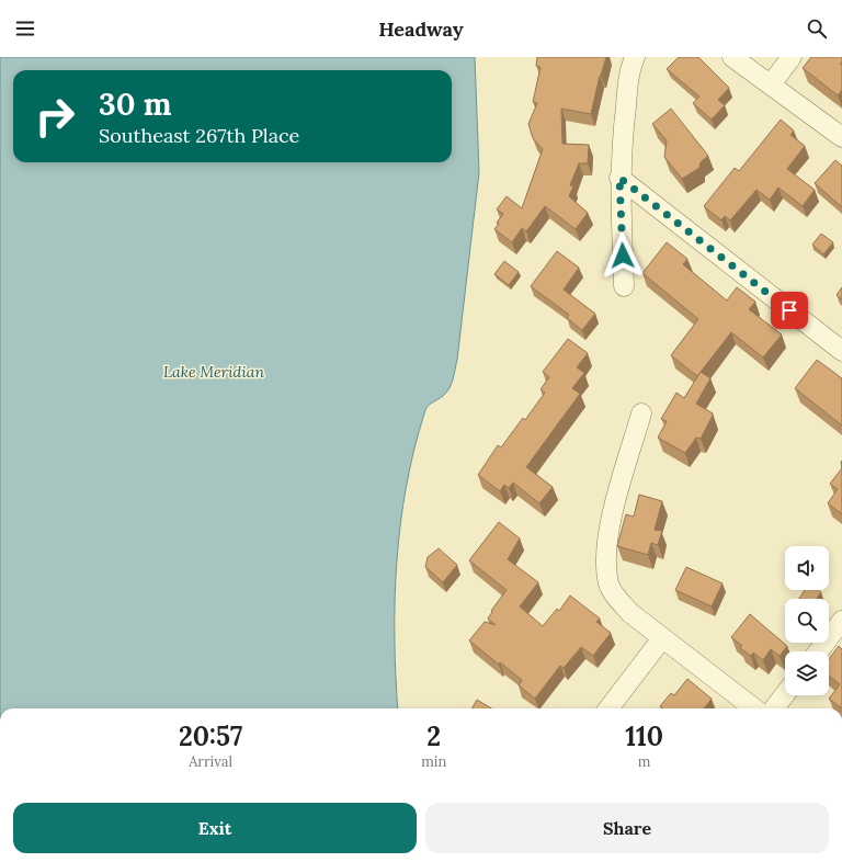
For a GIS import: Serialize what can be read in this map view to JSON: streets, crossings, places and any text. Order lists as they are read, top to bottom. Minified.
{"water":["Lake Meridian"],"page":{"header":"Headway","turn":["30 m","Southeast 267th Place"],"eta":["20:57","Arrival","2","min","110","m"],"buttons":["Exit","Share"]}}
